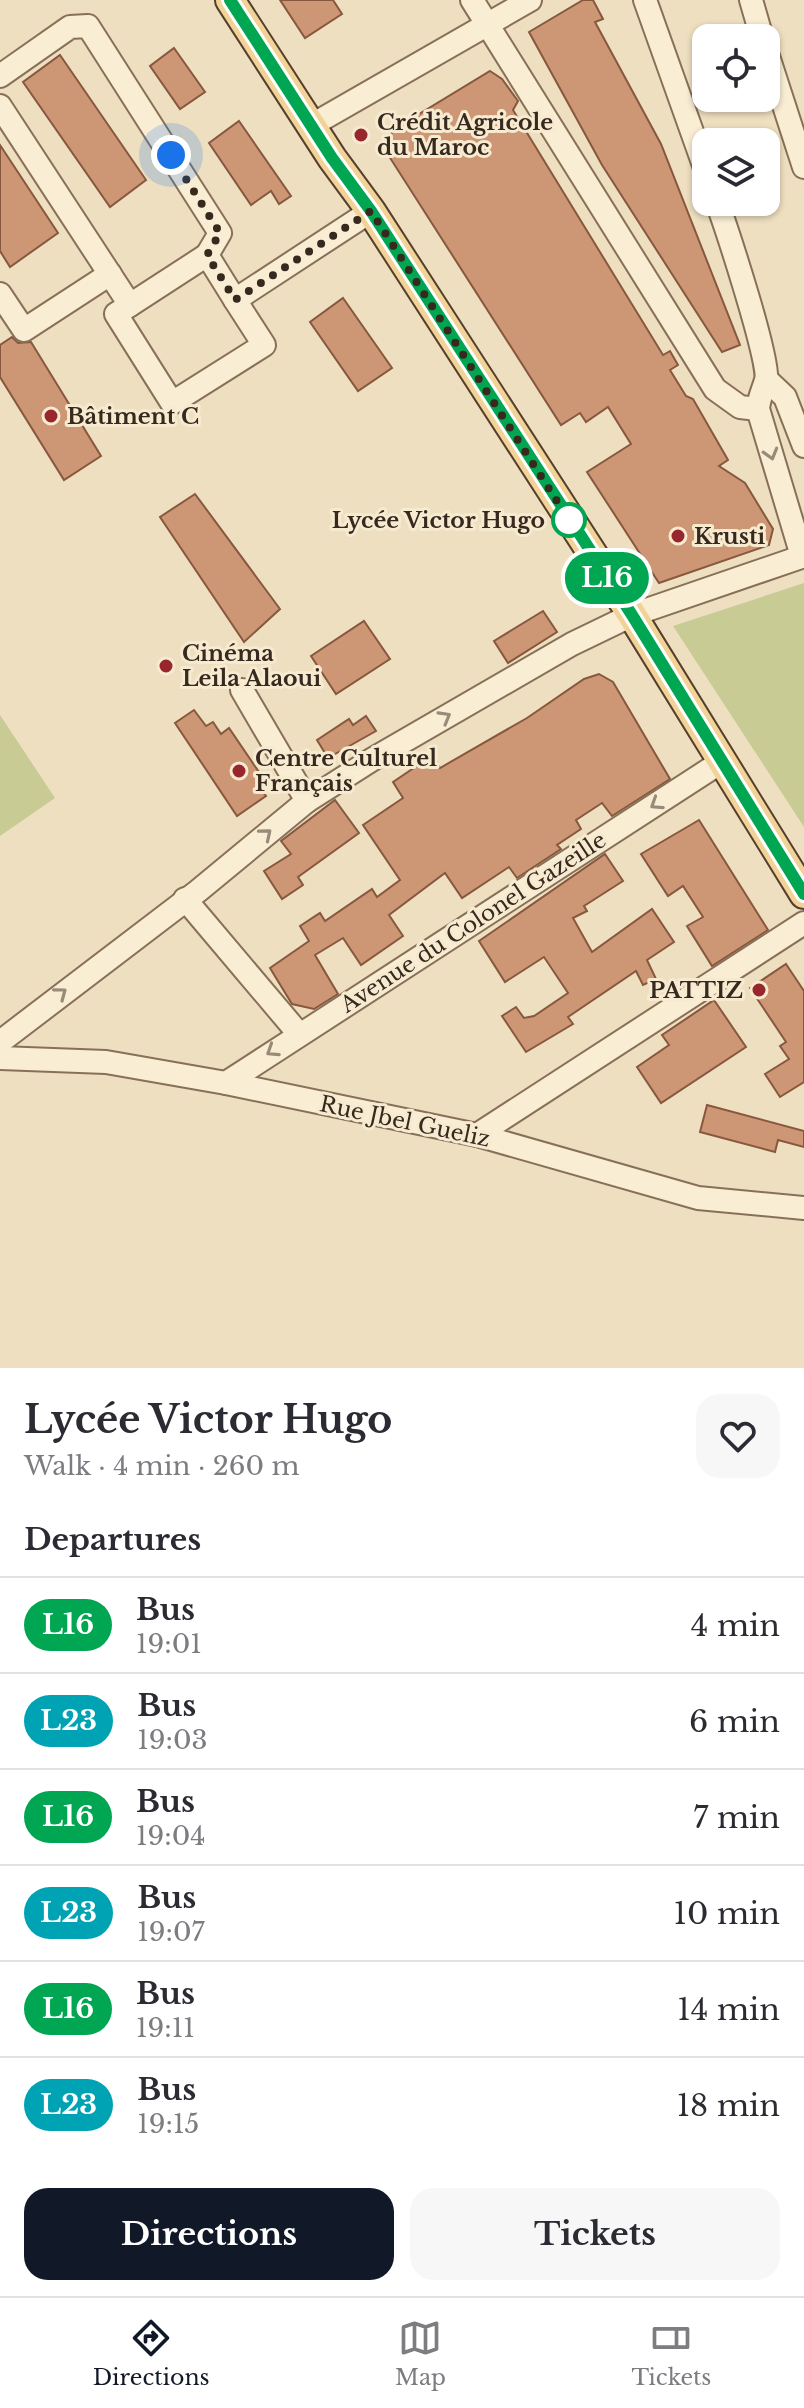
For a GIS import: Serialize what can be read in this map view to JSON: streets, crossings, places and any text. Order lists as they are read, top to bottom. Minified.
{"streets":{"street":["Avenue du Colonel Gazeille","Rue Jbel Gueliz"]},"crossings":[["Avenue du Colonel Gazeille","Rue Jbel Gueliz"]],"places":["Crédit Agricole du Maroc","Bâtiment C","Lycée Victor Hugo","Krusti","Cinéma Leila Alaoui","Centre Culturel Français","PATTIZ"],"lines":["bus line L16"],"page":{"on_map":"L16","heading":[["Lycée Victor Hugo","Walk · 4 min · 260 m"],"Departures"],"list":[{"mark":"L16","name":"Bus","note":"19:01","value":"4 min"},{"mark":"L23","name":"Bus","note":"19:03","value":"6 min"},{"mark":"L16","name":"Bus","note":"19:04","value":"7 min"},{"mark":"L23","name":"Bus","note":"19:07","value":"10 min"},{"mark":"L16","name":"Bus","note":"19:11","value":"14 min"},{"mark":"L23","name":"Bus","note":"19:15","value":"18 min"}],"buttons":["Directions","Tickets"],"tabs":["Directions","Map","Tickets"]}}
